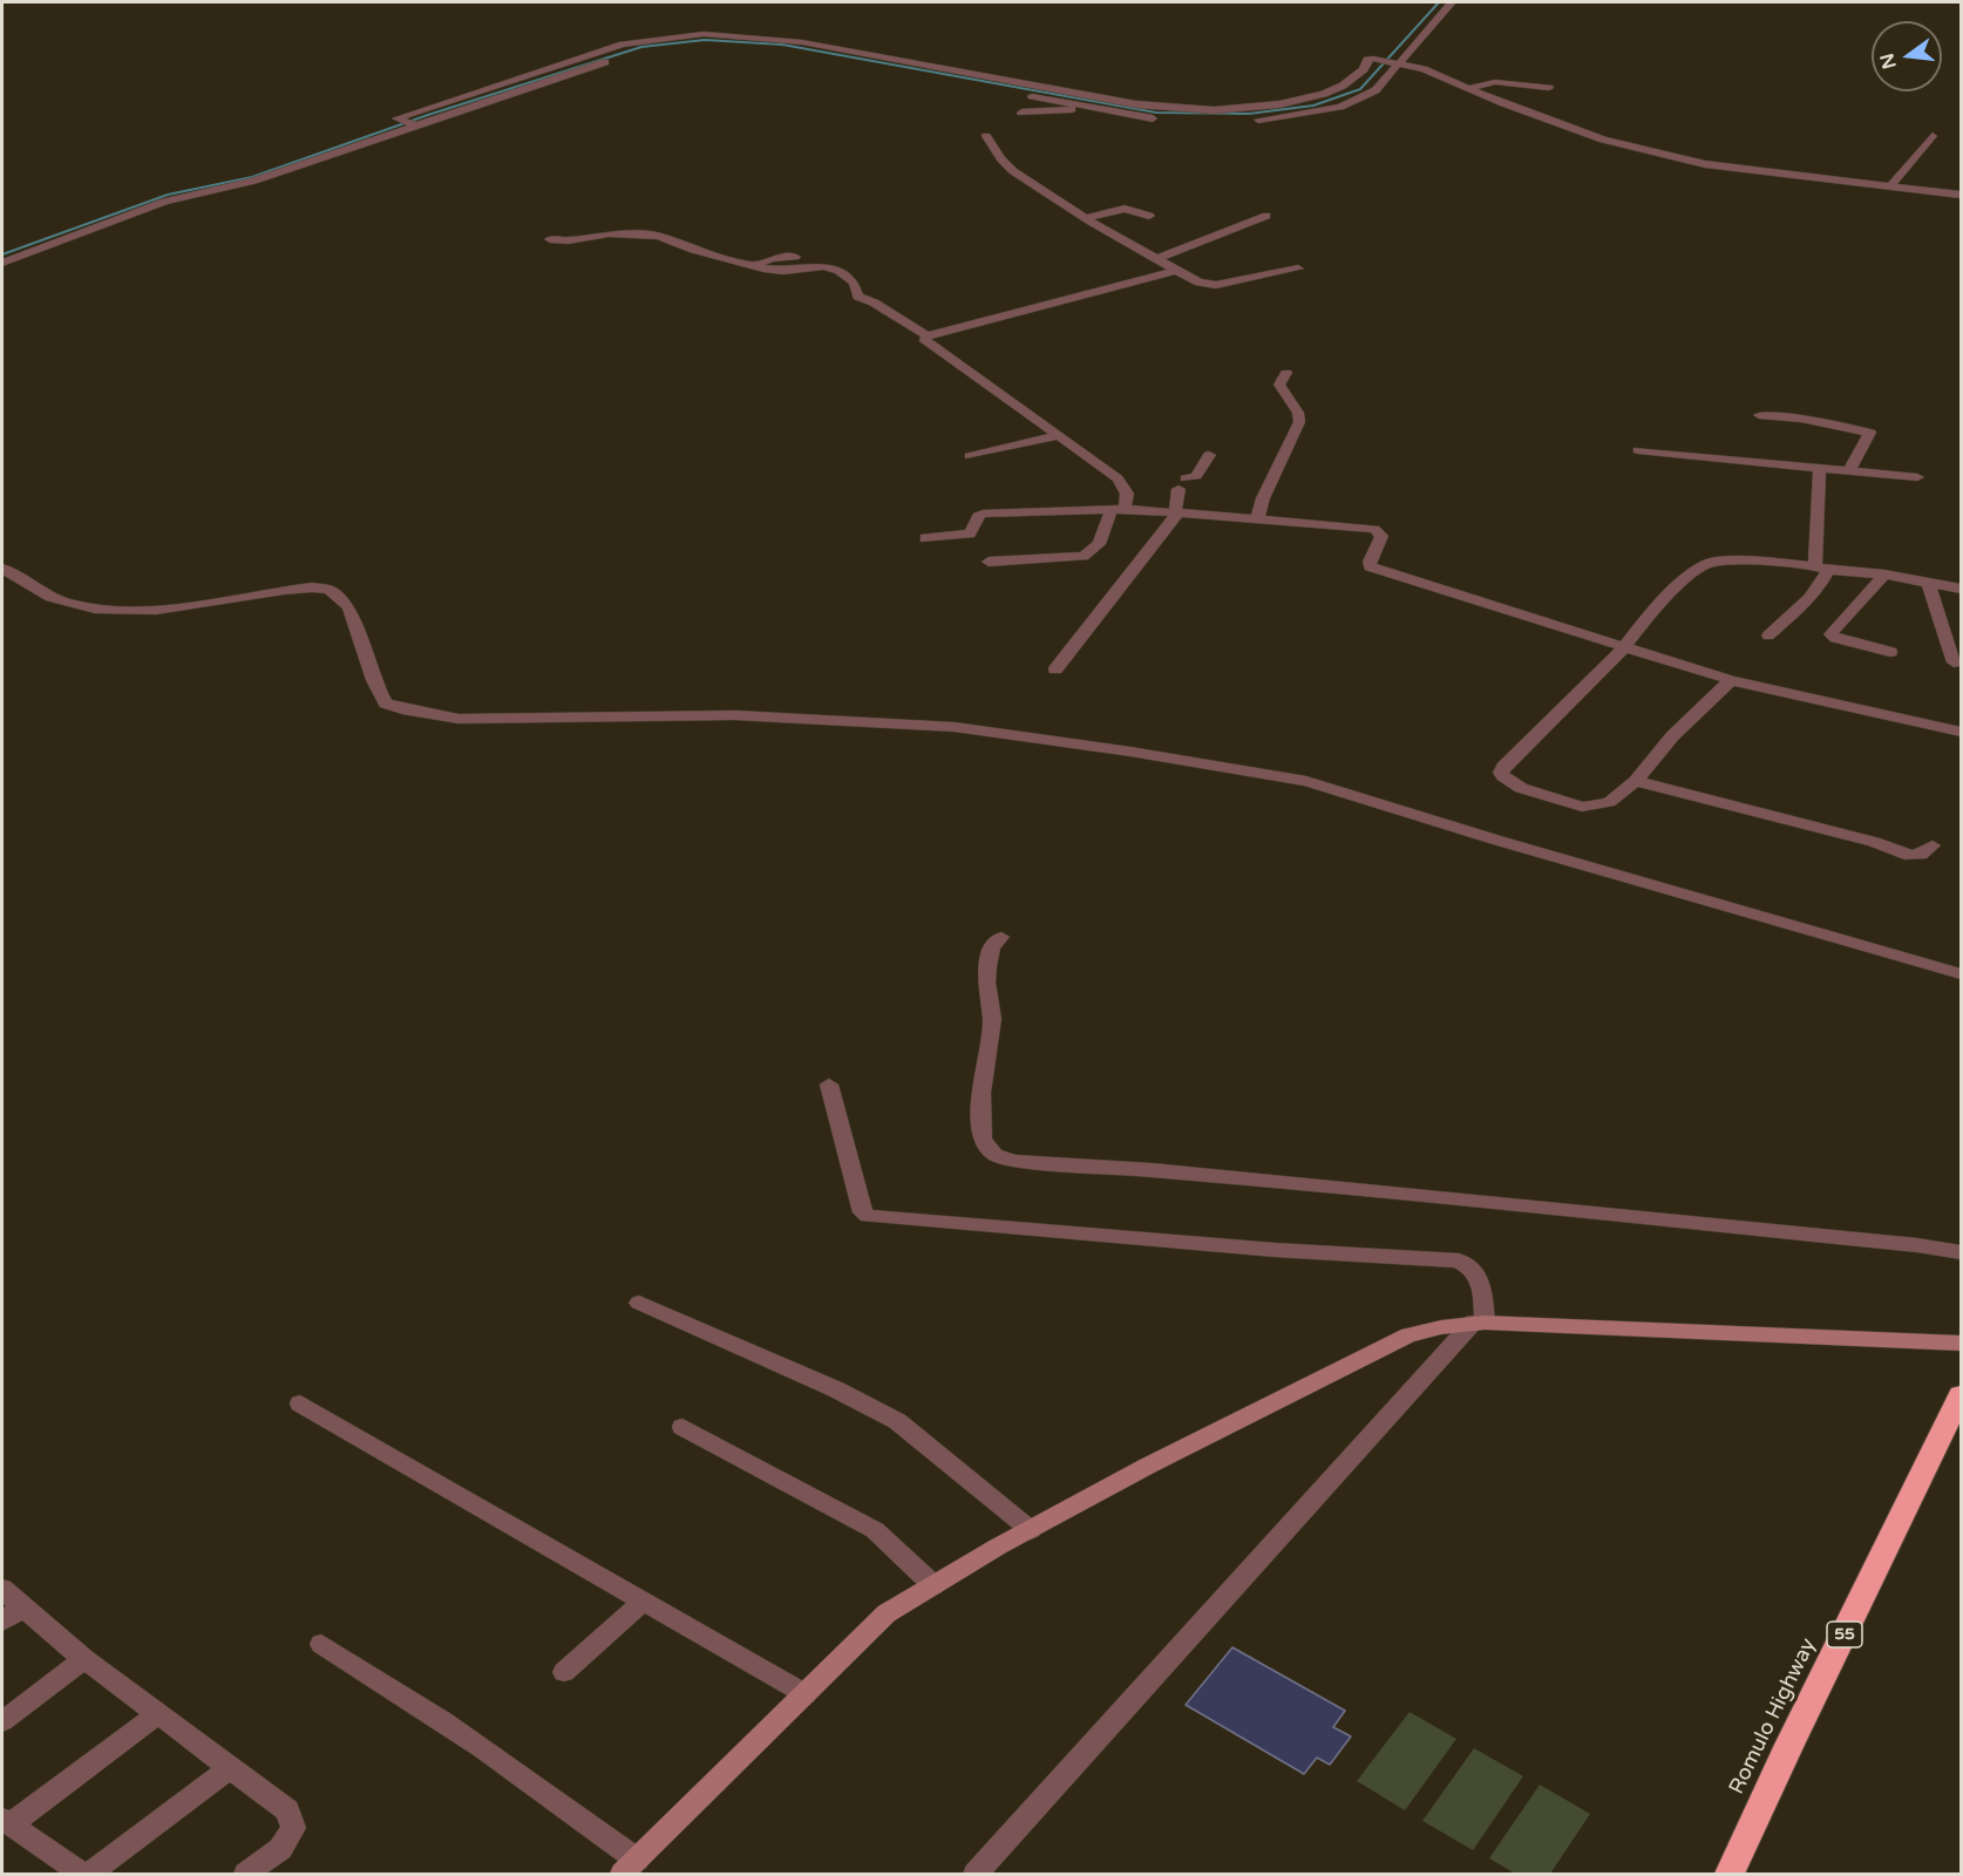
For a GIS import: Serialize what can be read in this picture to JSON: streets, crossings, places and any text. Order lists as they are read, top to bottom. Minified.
{"streets":{"highway":["55","Romulo Highway"]},"north":"left"}
